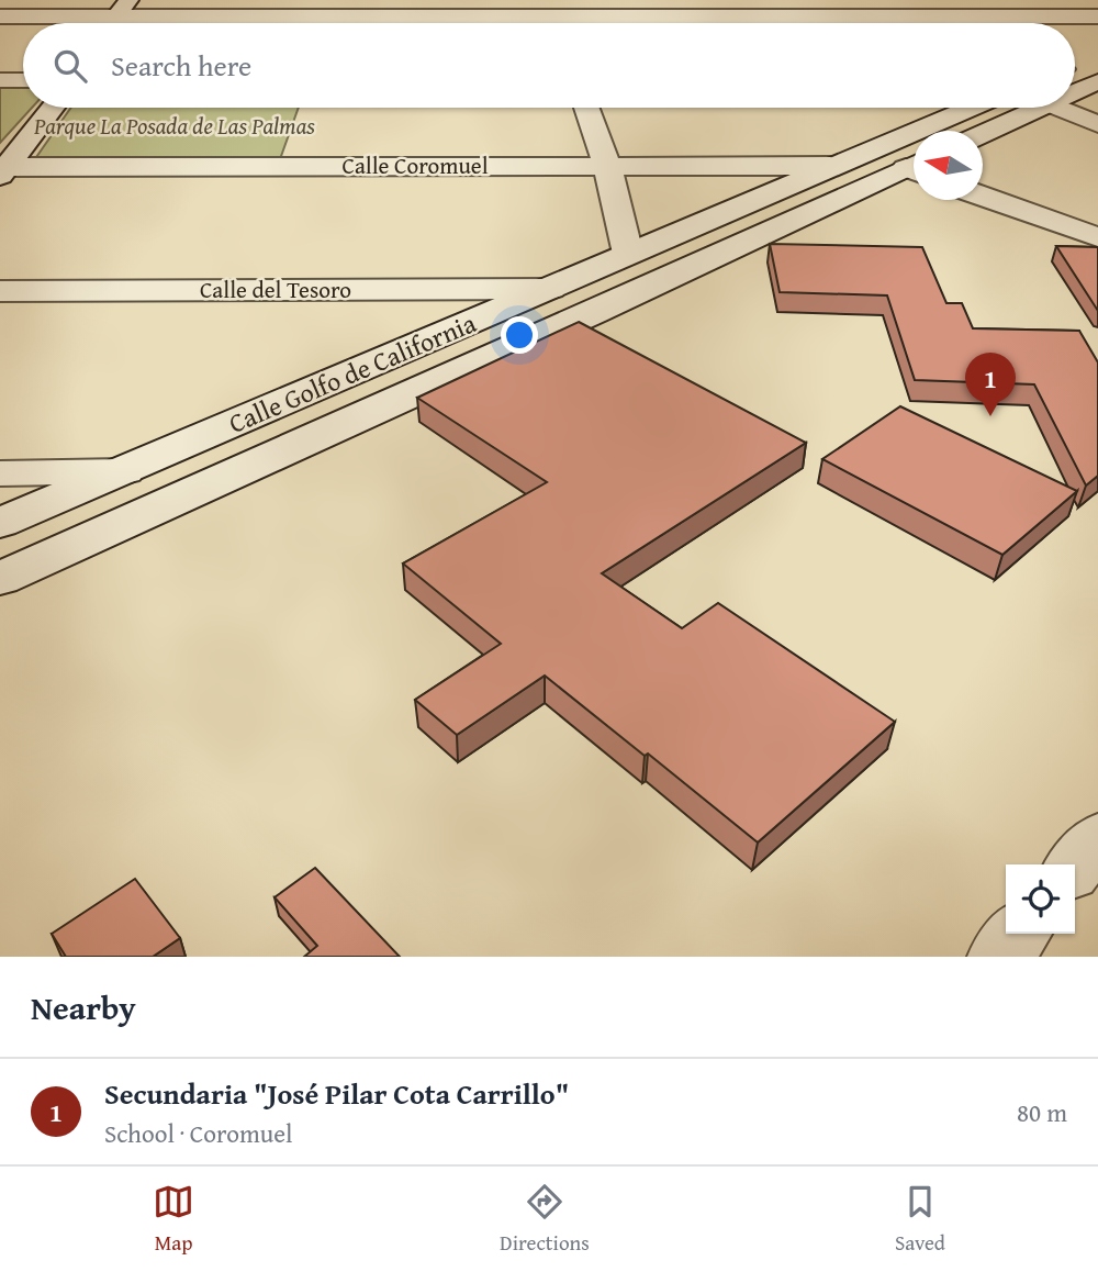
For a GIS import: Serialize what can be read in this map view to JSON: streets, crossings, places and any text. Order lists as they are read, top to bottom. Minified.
{"streets":{"street":["Calle Coromuel","Calle del Tesoro","Calle Golfo de California"]},"crossings":[["Calle Coromuel","Calle Golfo de California"],["Calle del Tesoro","Calle Golfo de California"]],"parks":["Parque La Posada de Las Palmas"],"north":"left","page":{"search":"Search here","pins":"1","heading":"Nearby","list":[{"mark":"1","name":"Secundaria \"José Pilar Cota Carrillo\"","note":"School · Coromuel","value":"80 m"}],"nav":["Map","Directions","Saved"]}}
